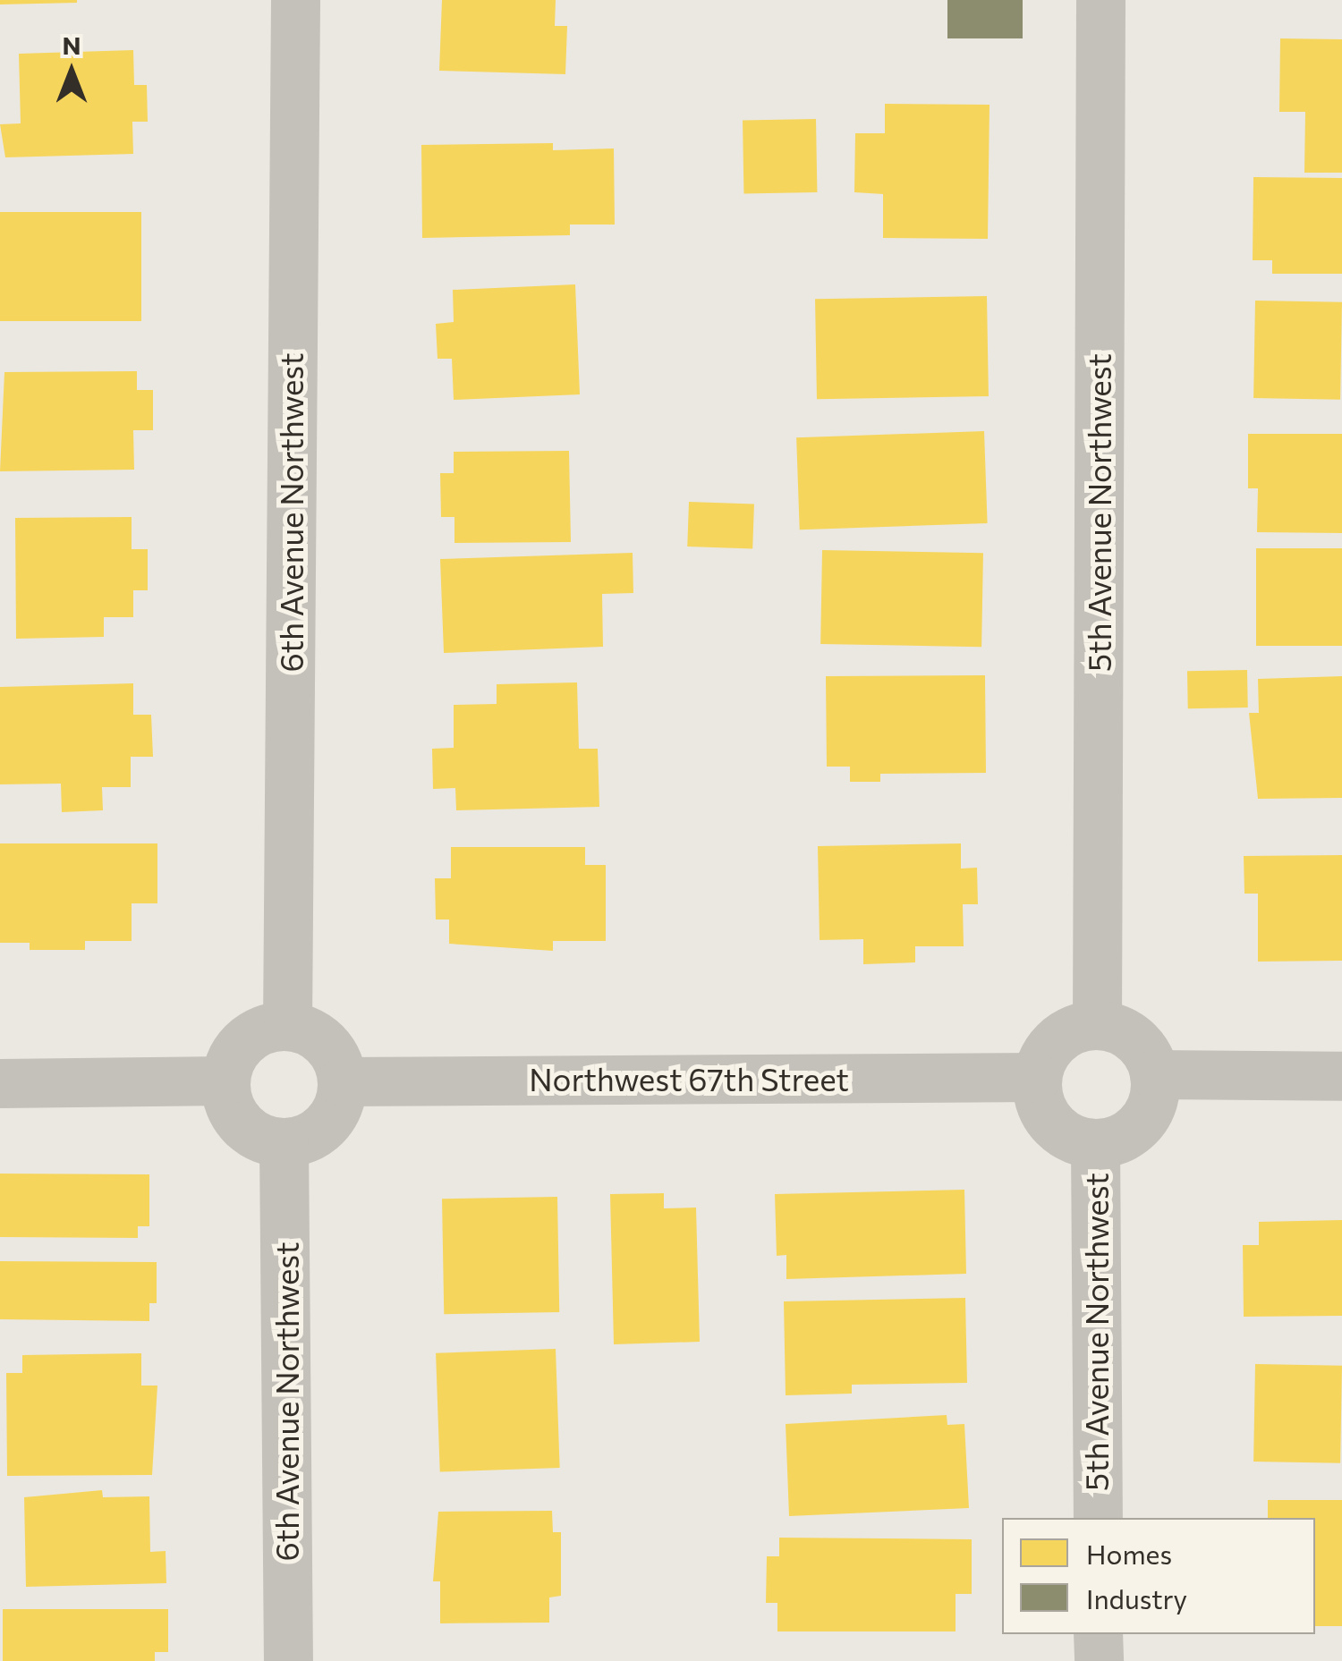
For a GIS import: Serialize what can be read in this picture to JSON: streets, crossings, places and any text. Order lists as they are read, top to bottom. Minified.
{"streets":{"street":["6th Avenue Northwest","5th Avenue Northwest","Northwest 67th Street"]},"crossings":[["6th Avenue Northwest","Northwest 67th Street"],["5th Avenue Northwest","Northwest 67th Street"]],"legend":["Homes","Industry"],"north":"top"}
